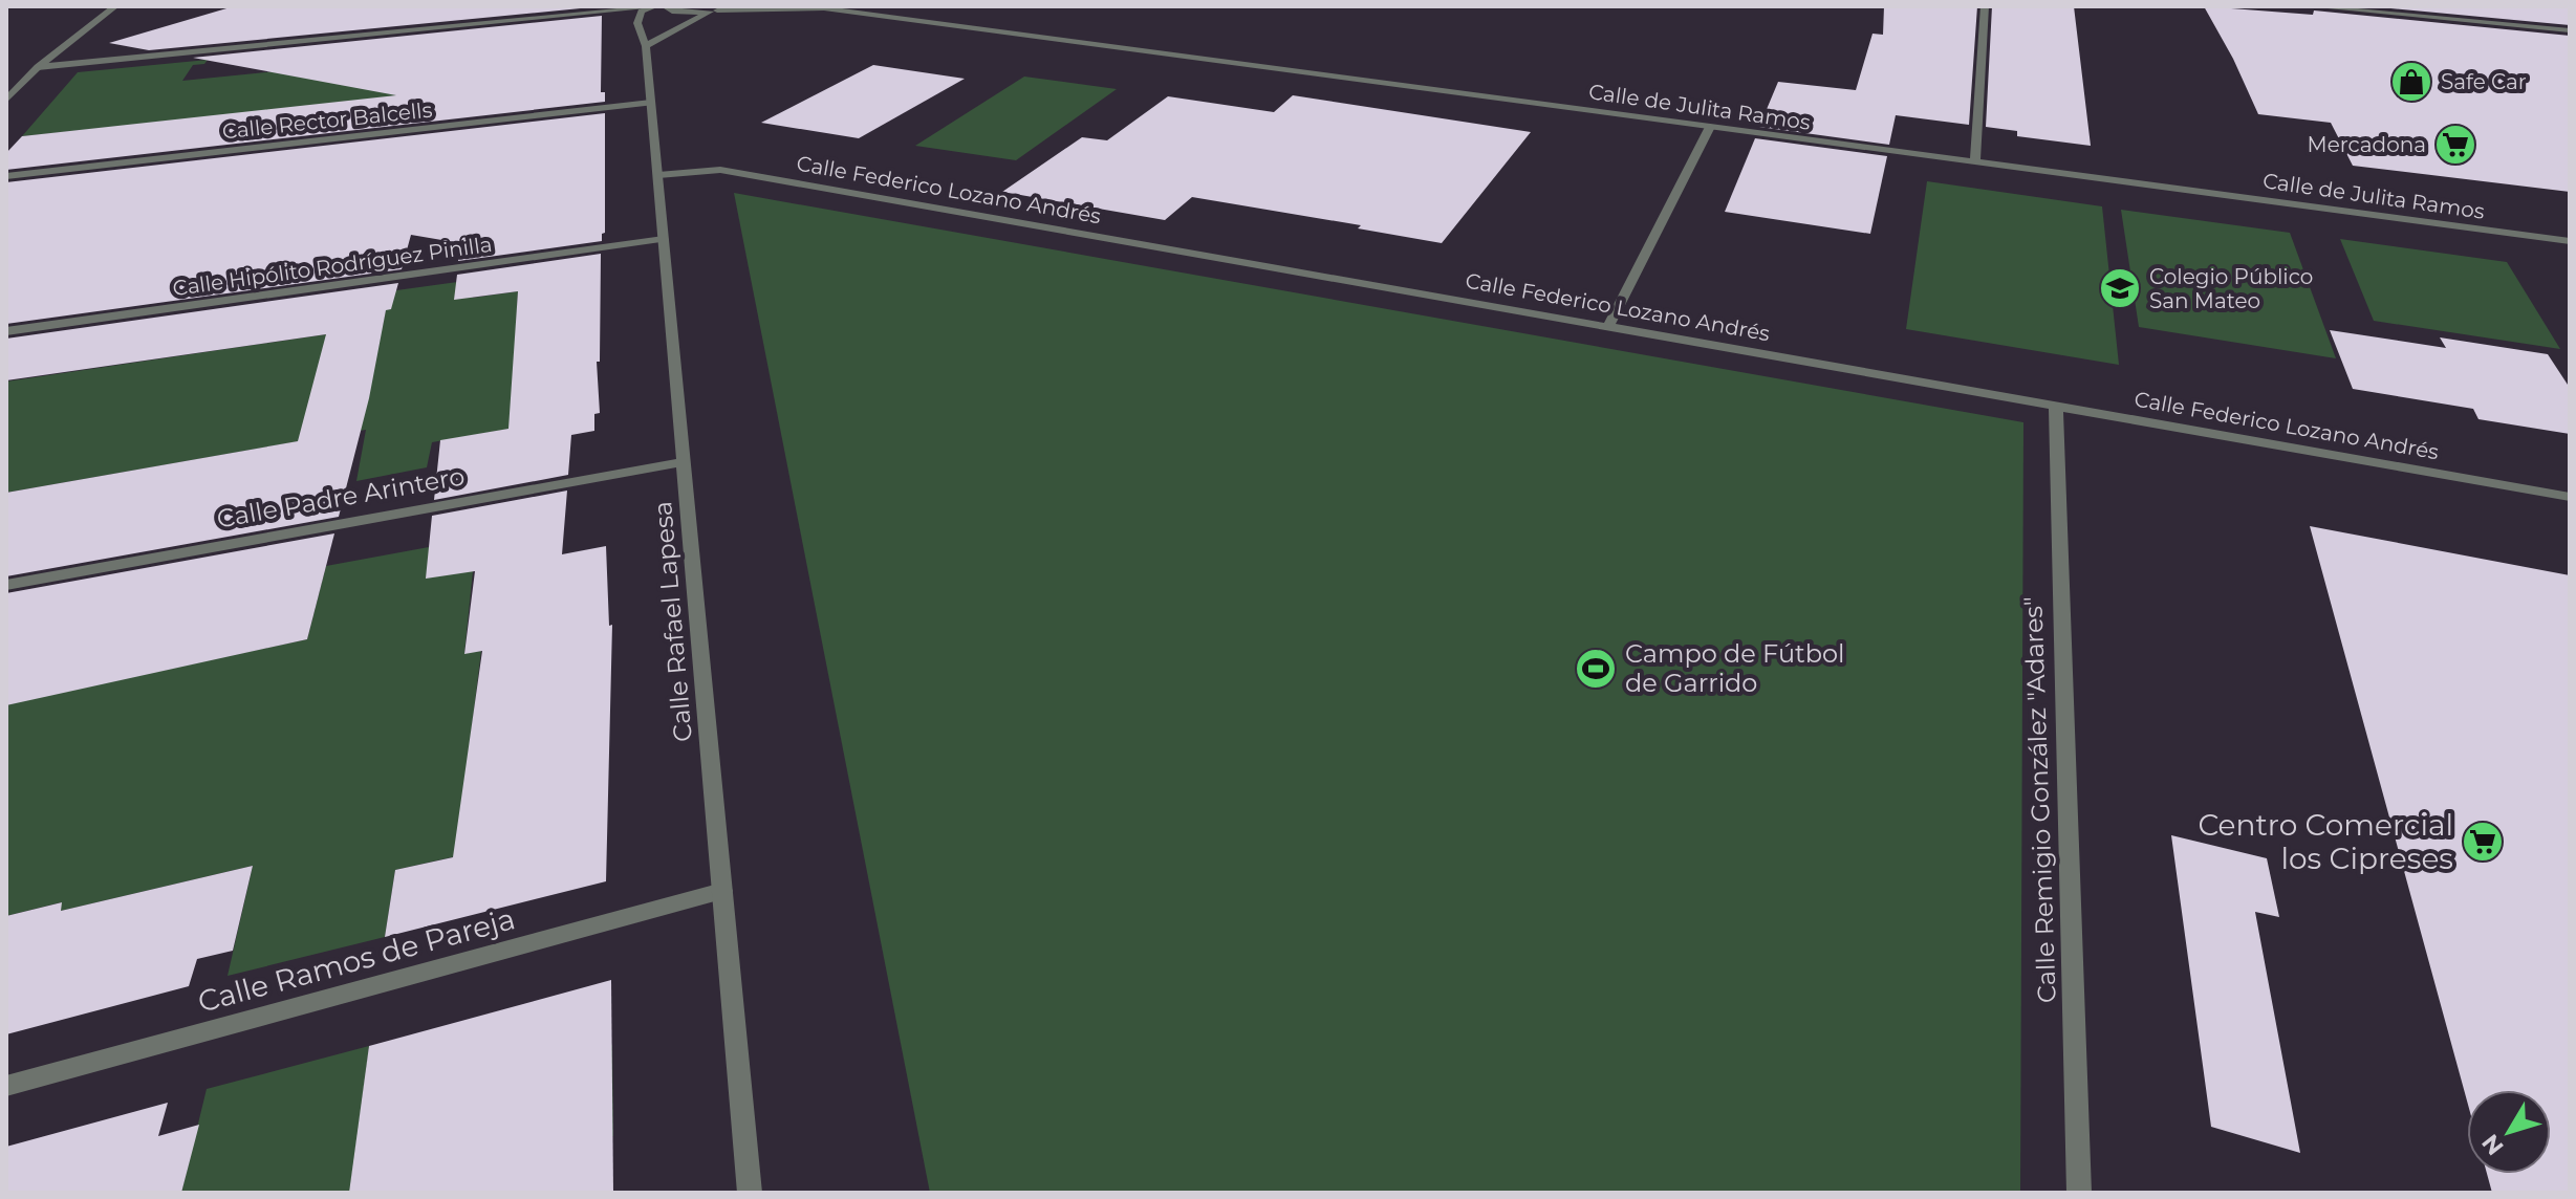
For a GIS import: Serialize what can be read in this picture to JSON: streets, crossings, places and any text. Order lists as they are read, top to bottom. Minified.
{"streets":{"street":["Calle de Julita Ramos","Calle Rector Balcells","Calle Federico Lozano Andrés","Calle Hipólito Rodríguez Pinilla","Calle Padre Arintero","Calle Rafael Lapesa","Calle Remigio González \"Adares\"","Calle Ramos de Pareja"]},"crossings":[["Calle de Julita Ramos","Calle Rafael Lapesa"],["Calle Rector Balcells","Calle Rafael Lapesa"],["Calle Federico Lozano Andrés","Calle Rafael Lapesa"],["Calle Federico Lozano Andrés","Calle Remigio González \"Adares\""],["Calle Hipólito Rodríguez Pinilla","Calle Rafael Lapesa"],["Calle Padre Arintero","Calle Rafael Lapesa"],["Calle Rafael Lapesa","Calle Ramos de Pareja"]],"places":{"shop":["Safe Car"],"supermarket":["Mercadona","Centro Comercial los Cipreses"],"school or university":["Colegio Público San Mateo"],"sports":["Campo de Fútbol de Garrido"]},"north":"bottom left"}
